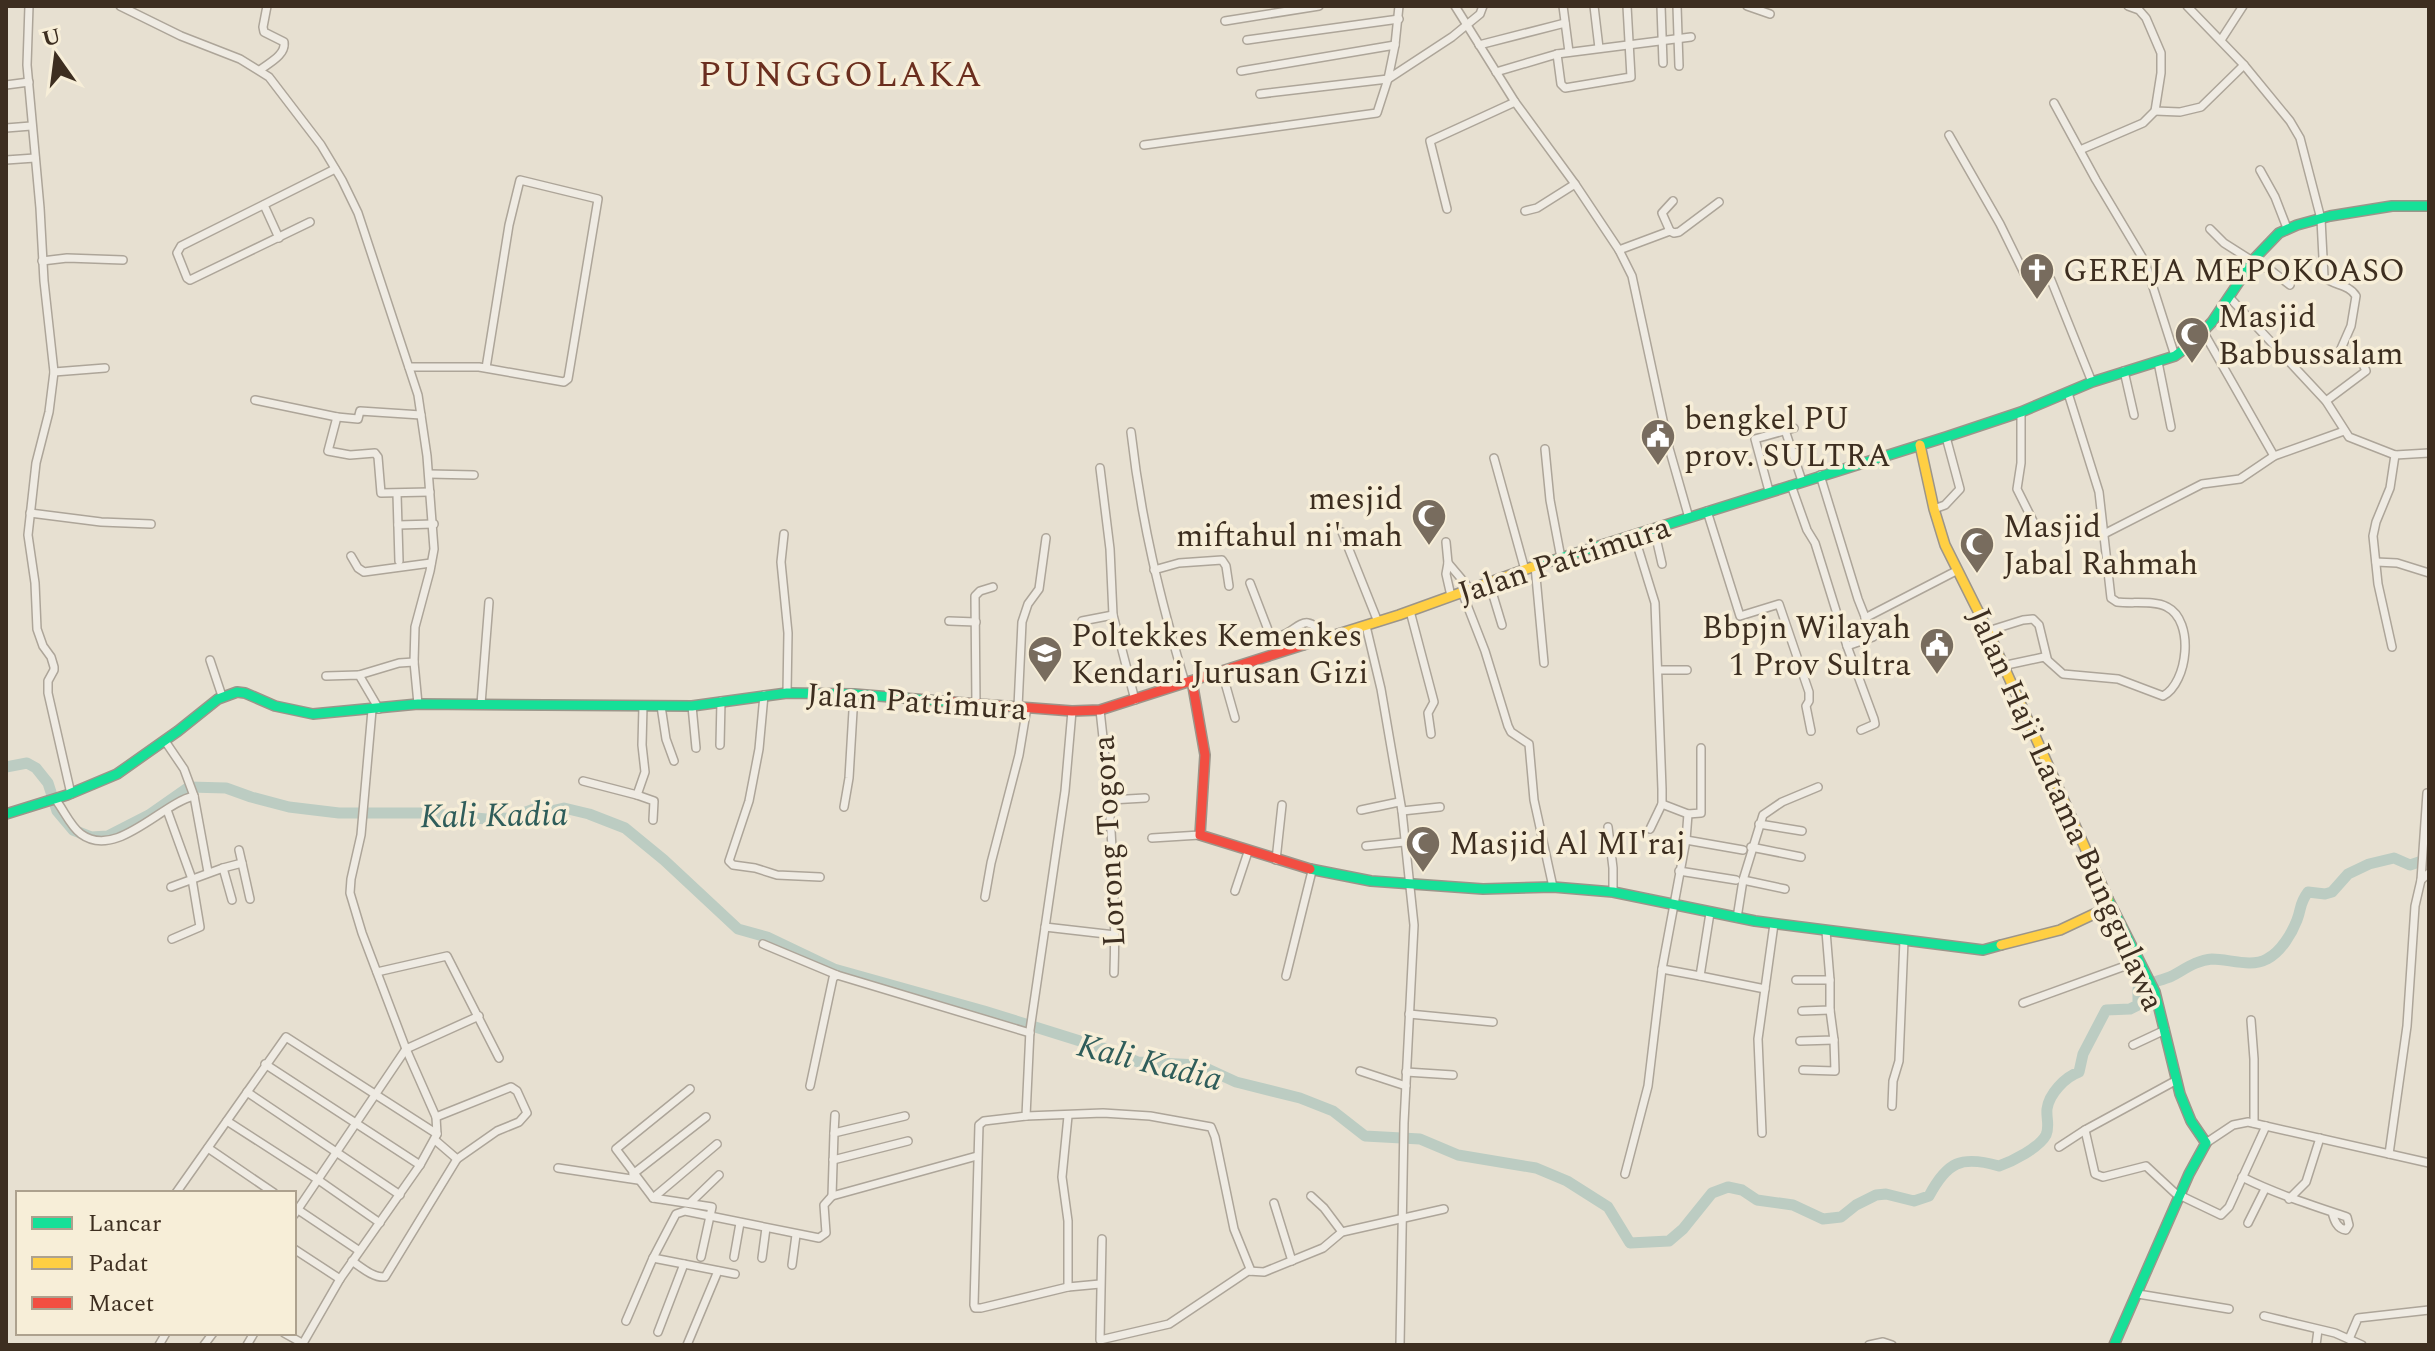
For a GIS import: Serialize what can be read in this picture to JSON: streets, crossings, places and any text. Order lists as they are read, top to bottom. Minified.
{"streets":{"main road":["Jalan Pattimura","Jalan Haji Latama Bunggulawa"],"street":["Lorong Togora"]},"crossings":[["Jalan Pattimura","Jalan Haji Latama Bunggulawa"],["Jalan Pattimura","Lorong Togora"]],"districts":["PUNGGOLAKA"],"water":["Kali Kadia"],"places":{"church":["GEREJA MEPOKOASO"],"mosque":["Masjid Babbussalam","mesjid miftahul ni'mah","Masjid Jabal Rahmah","Masjid Al MI'raj"],"public building":["bengkel PU prov. SULTRA","Bbpjn Wilayah 1 Prov Sultra"],"school or university":["Poltekkes Kemenkes Kendari Jurusan Gizi"]},"legend":["Lancar","Padat","Macet"],"north":"top"}
